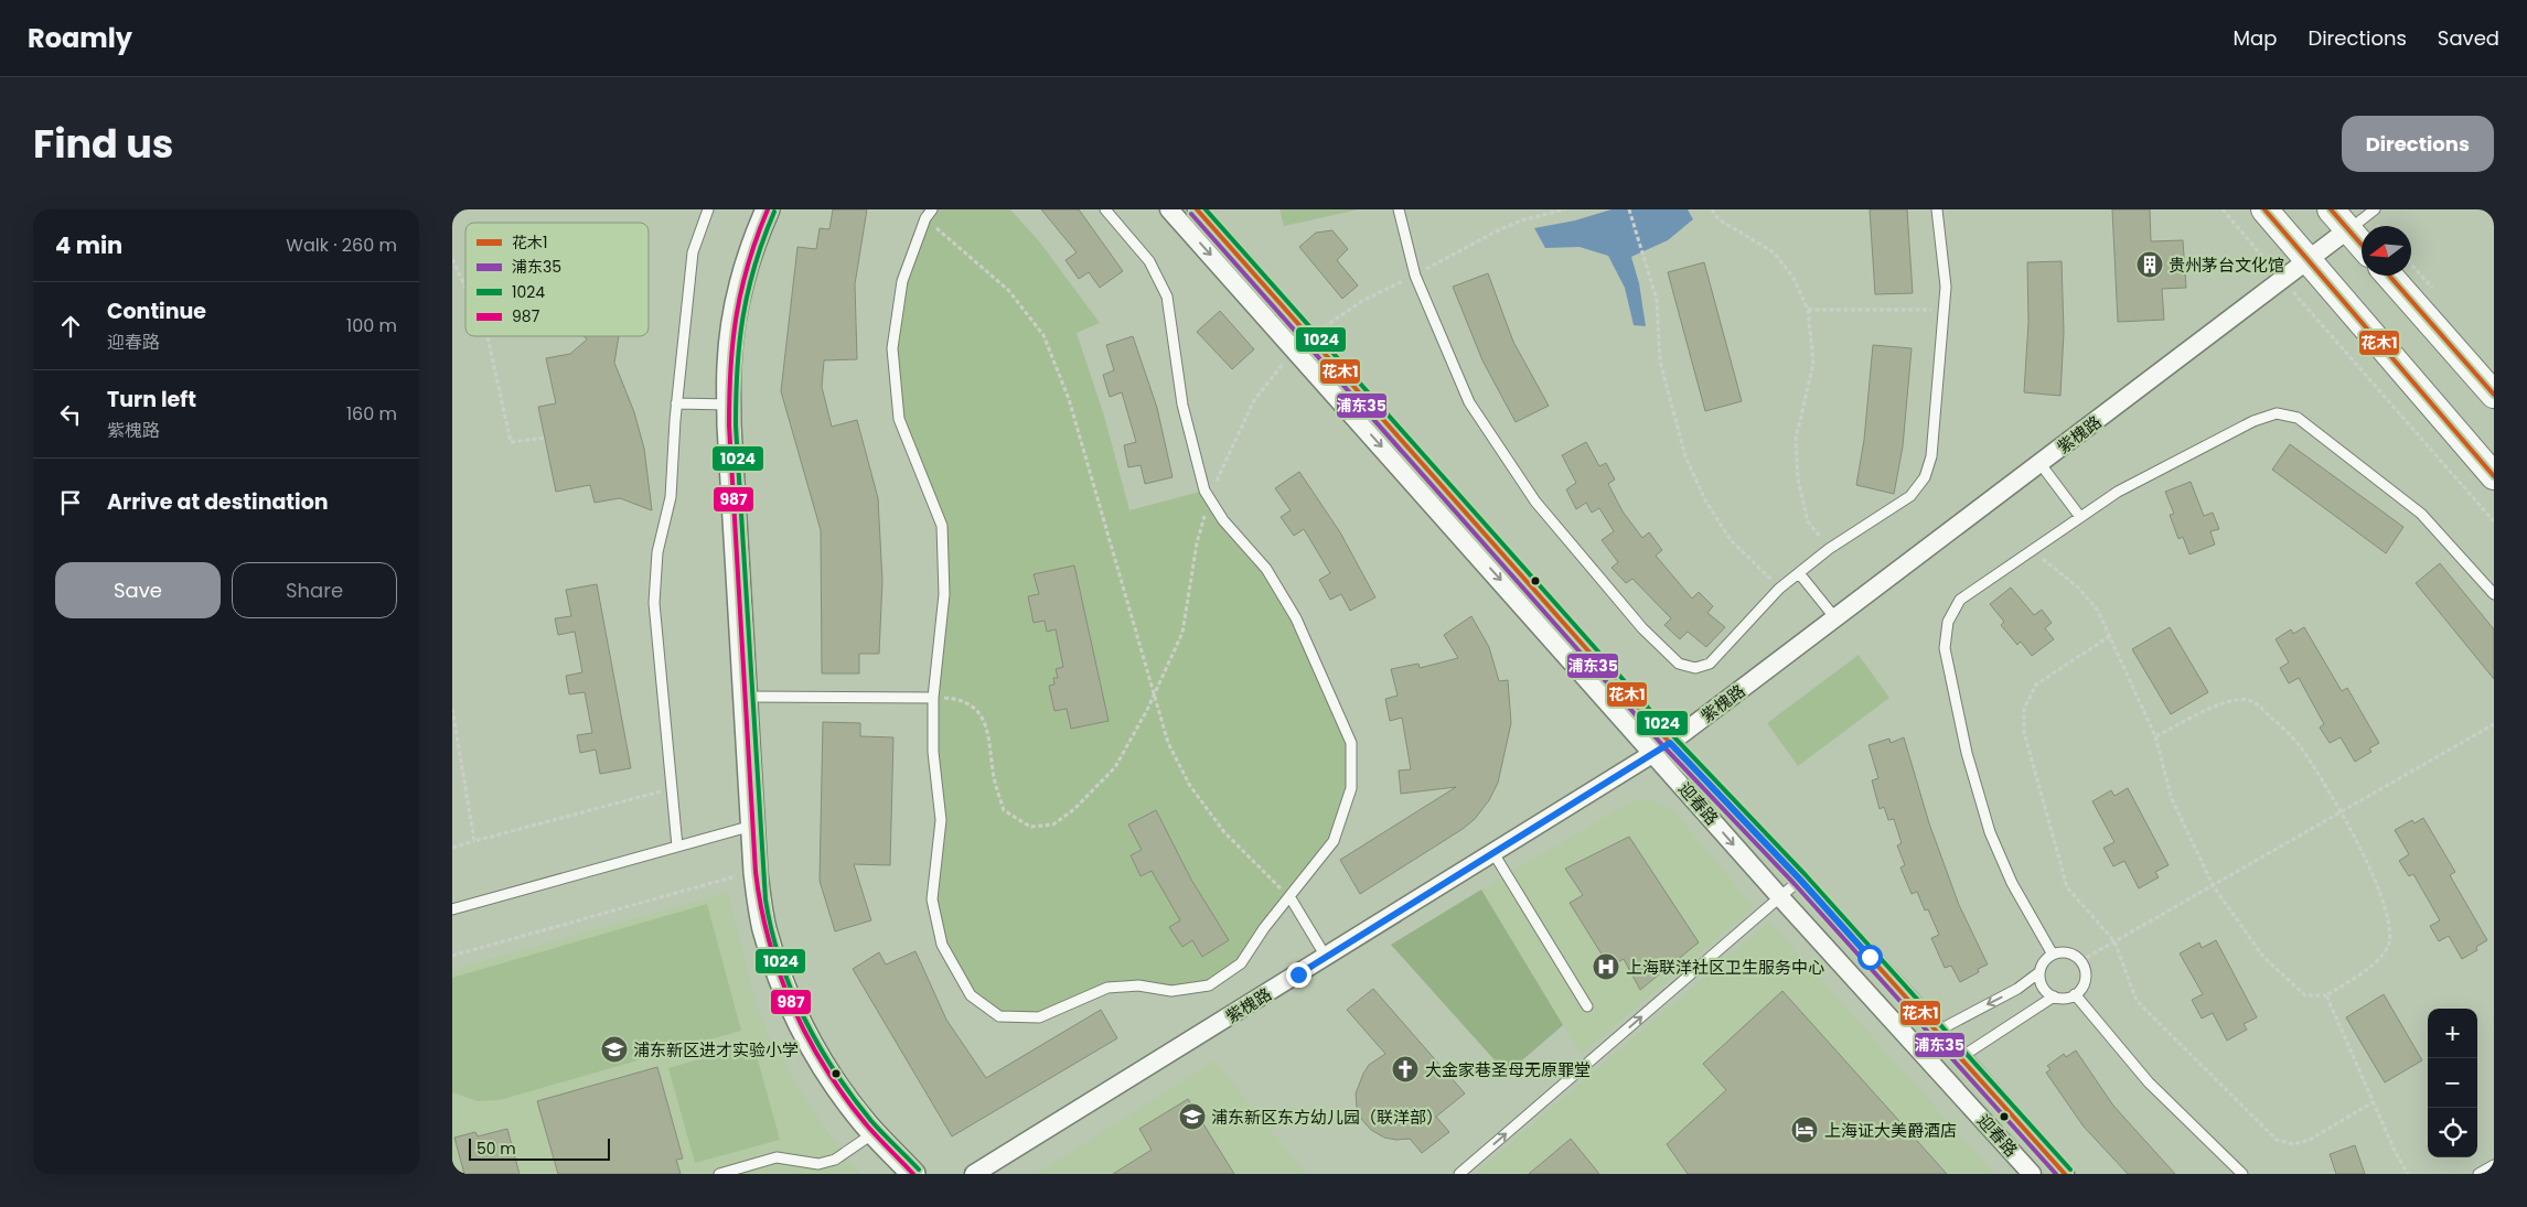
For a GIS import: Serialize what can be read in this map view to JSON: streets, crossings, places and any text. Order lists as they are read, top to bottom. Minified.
{"streets":{"street":["紫槐路","迎春路"]},"crossings":[["紫槐路","迎春路"]],"places":{"building":["贵州茅台文化馆"],"hospital":["上海联洋社区卫生服务中心"],"school or university":["浦东新区进才实验小学","浦东新区东方幼儿园（联洋部）"],"church":["大金家巷圣母无原罪堂"],"hotel":["上海证大美爵酒店"]},"lines":["transit line 花木1","transit line 1024","transit line 987","transit line 浦东35"],"legend":["花木1","浦东35","1024","987"],"scale_bar":"50 m","north":"left","page":{"header":"Roamly","nav":["Map","Directions","Saved"],"title":"Find us","buttons":["Directions",["Save","Share"]],"heading":["4 min","Walk · 260 m"],"list":[["Continue","迎春路","100 m"],["Turn left","紫槐路","160 m"],"Arrive at destination"],"map_buttons":["+","−"],"scale":"50 m"}}
